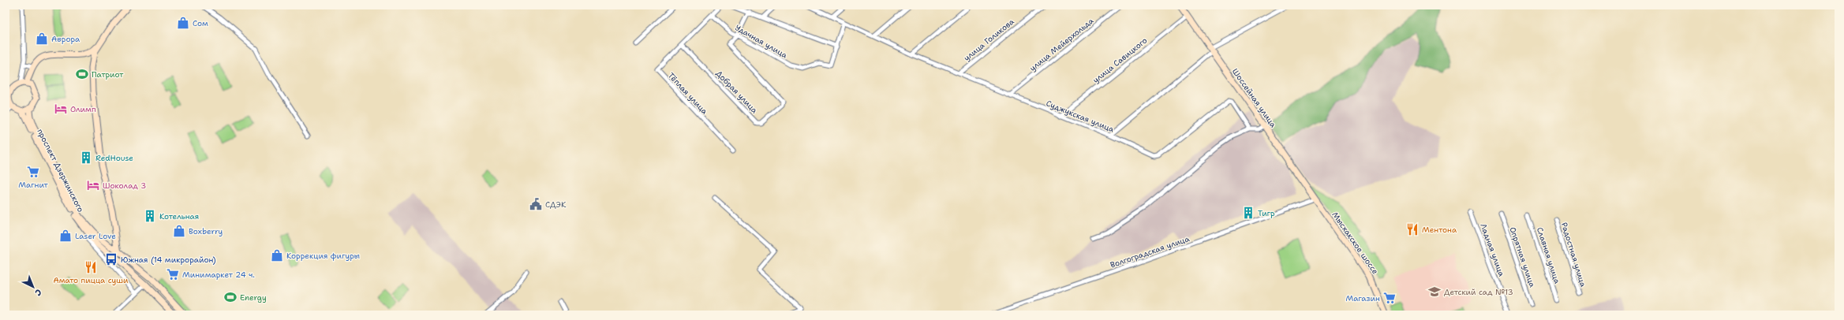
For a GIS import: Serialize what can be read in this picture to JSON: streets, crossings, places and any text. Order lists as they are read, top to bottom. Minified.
{"streets":{"street":["улица Голикова","Удачная улица","улица Мейерхольда","улица Савицкого","Добрая улица","Тёплая улица","Шоссейная улица","Суджукская улица","проспект Дзержинского","Мысхакское шоссе","Ладная улица","Волгоградская улица","Радостная улица","Славная улица","Опрятная улица"]},"crossings":[["улица Голикова","Суджукская улица"],["Удачная улица","Добрая улица"],["Удачная улица","Тёплая улица"],["улица Мейерхольда","Суджукская улица"],["улица Савицкого","Шоссейная улица"],["улица Савицкого","Суджукская улица"],["Добрая улица","Тёплая улица"],["Шоссейная улица","Мысхакское шоссе"],["Шоссейная улица","Волгоградская улица"],["Мысхакское шоссе","Волгоградская улица"]],"places":{"shop":["Сом","Аврора","Boxberry","Laser Love","Коррекция фигуры"],"sports":["Патриот","Energy"],"hotel":["Олимп","Шоколад 3"],"building":["RedHouse","Тигр","Котельная"],"supermarket":["Магнит","Минимаркет 24 ч.","Магазин"],"public building":["СДЭК"],"restaurant":["Ментона","Амато пицца суши"],"bus stop":["Южная (14 микрорайон)"],"school or university":["Детский сад №13"]},"north":"bottom right"}
